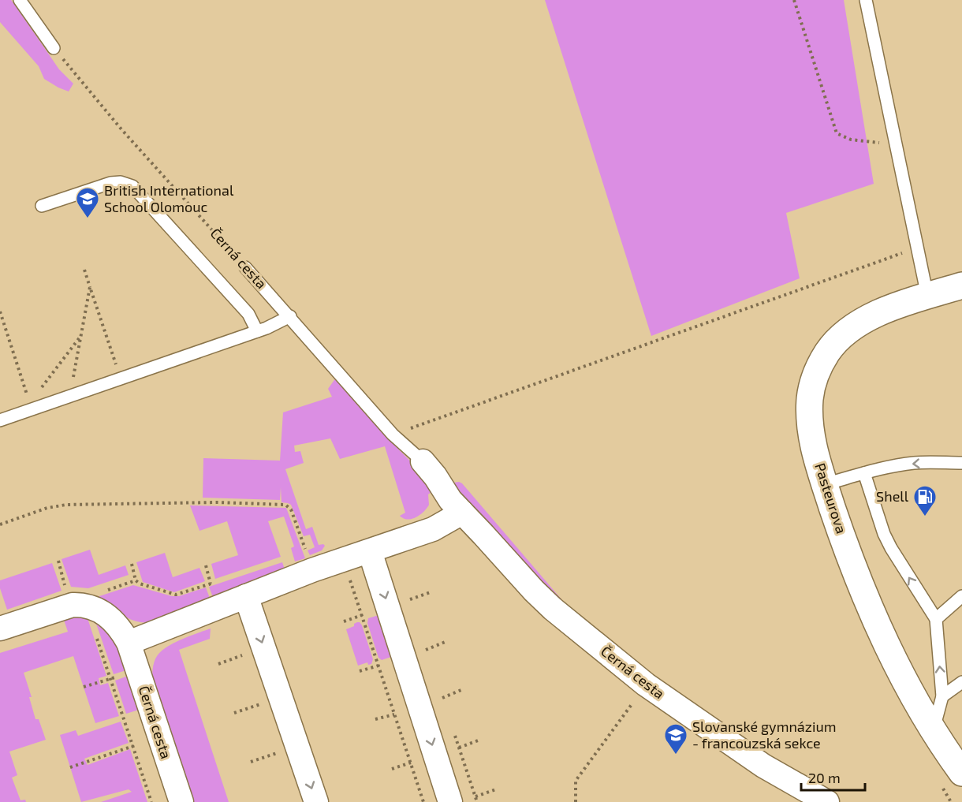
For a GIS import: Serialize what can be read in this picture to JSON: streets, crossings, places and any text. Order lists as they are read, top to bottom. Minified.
{"streets":{"main road":["Pasteurova"],"street":["Černá cesta"]},"places":{"school or university":["British International School Olomouc","Slovanské gymnázium - francouzská sekce"],"fuel station":["Shell"]},"scale_bar":"20 m"}
